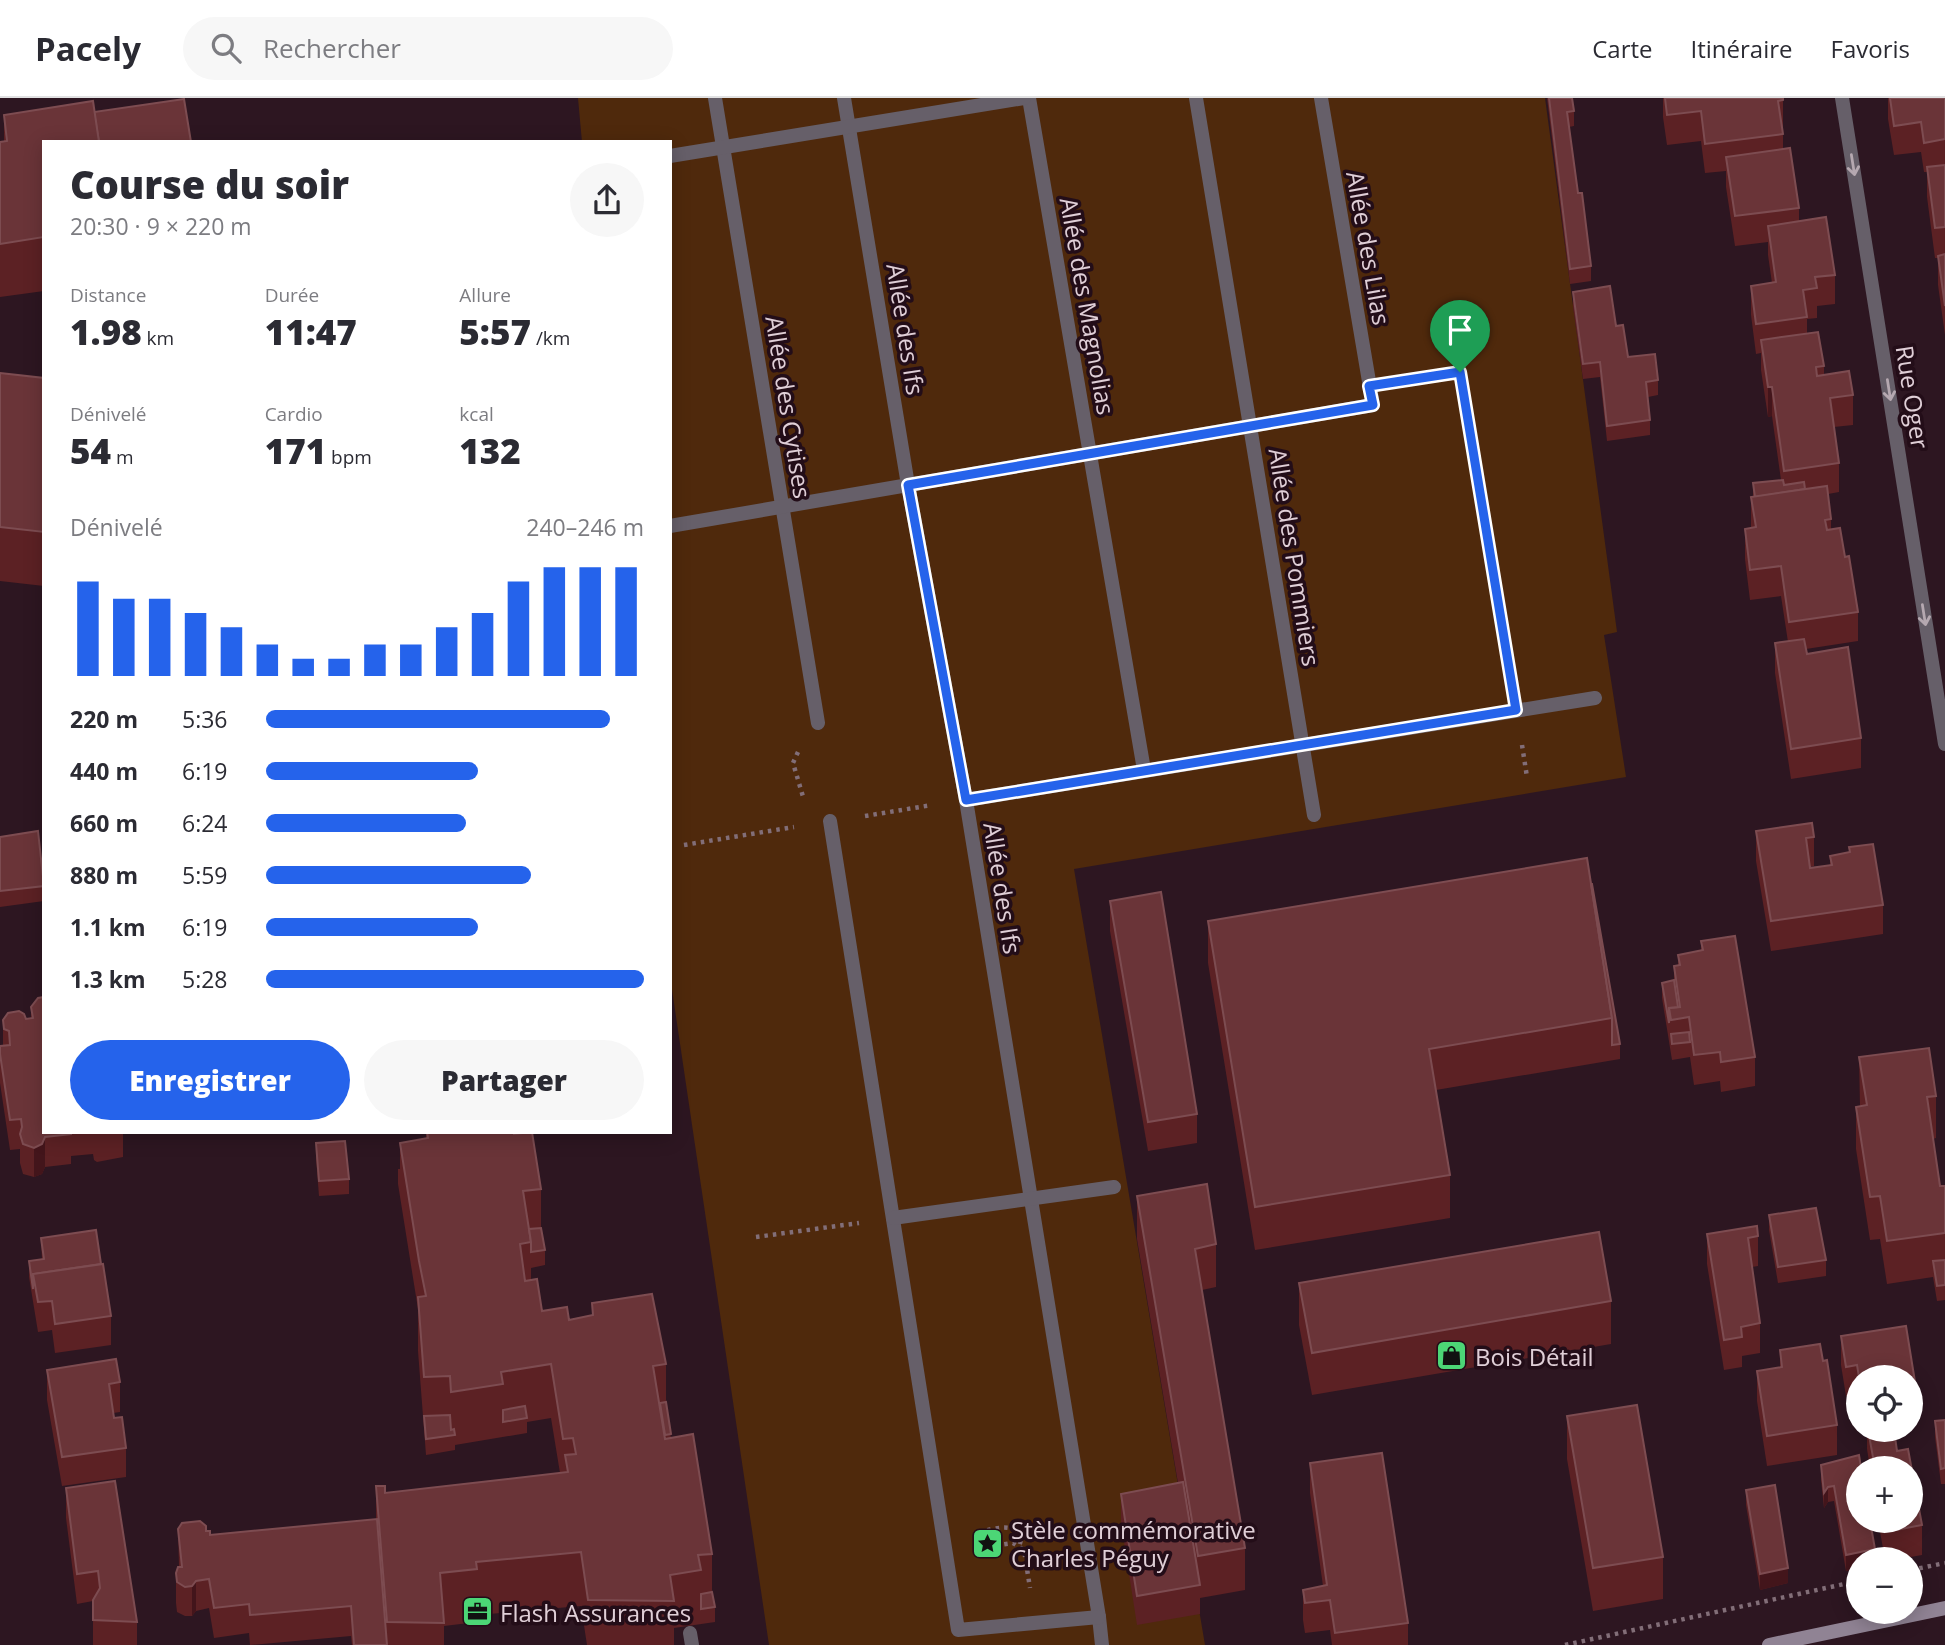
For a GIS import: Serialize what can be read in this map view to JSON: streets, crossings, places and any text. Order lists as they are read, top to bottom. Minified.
{"streets":{"street":["Allée des Lilas","Allée des Magnolias","Allée des Ifs","Rue Oger","Allée des Cytises","Allée des Pommiers"]},"crossings":[["Allée des Lilas","Allée des Pommiers"]],"one_way":["Rue Oger"],"places":{"shop":["Bois Détail"],"place":["Stèle commémorative Charles Péguy"],"office":["Flash Assurances"]},"page":{"header":"Pacely","search":"Rechercher","nav":["Carte","Itinéraire","Favoris"],"heading":["Course du soir","20:30 · 9 × 220 m"],"stats":[["Distance","1.98 km"],["Durée","11:47"],["Allure","5:57 /km"],["Dénivelé","54 m"],["Cardio","171 bpm"],["kcal","132"]],"chart":["Dénivelé","240–246 m"],"list":[{"name":"220 m","note":"5:36"},{"name":"440 m","note":"6:19"},{"name":"660 m","note":"6:24"},{"name":"880 m","note":"5:59"},{"name":"1.1 km","note":"6:19"},{"name":"1.3 km","note":"5:28"}],"buttons":["Enregistrer","Partager"],"map_buttons":["+","−"]}}
